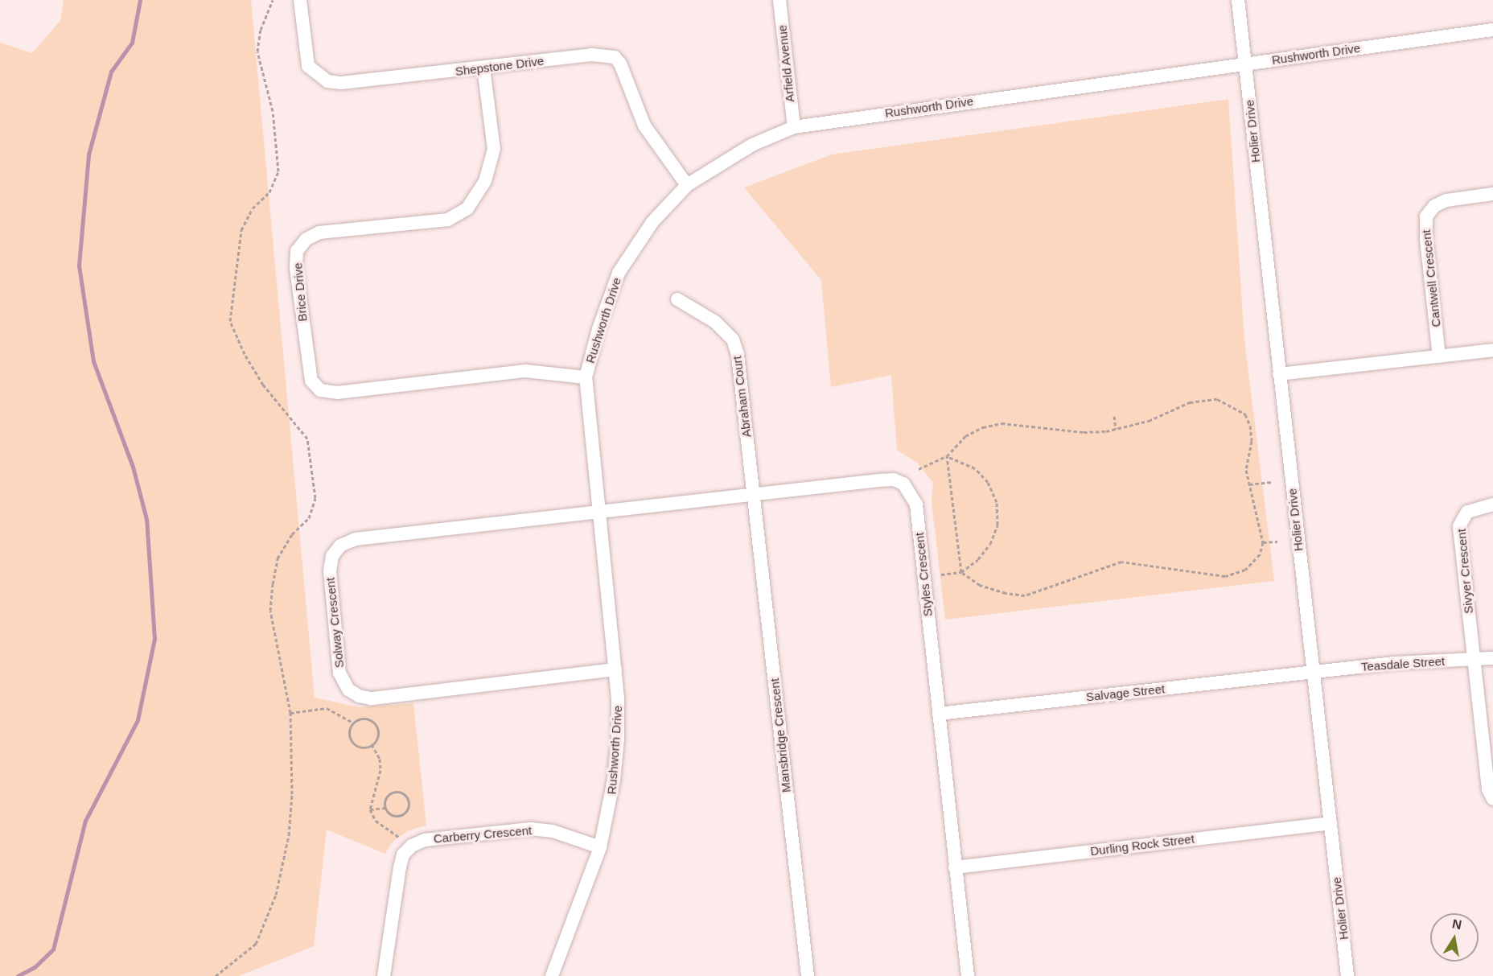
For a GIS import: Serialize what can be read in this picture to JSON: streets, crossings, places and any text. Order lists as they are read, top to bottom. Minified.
{"streets":{"street":["Rushworth Drive","Arfield Avenue","Shepstone Drive","Holier Drive","Cantwell Crescent","Brice Drive","Abraham Court","Sivyer Crescent","Styles Crescent","Solway Crescent","Teasdale Street","Salvage Street","Mansbridge Crescent","Carberry Crescent","Durling Rock Street"]},"crossings":[["Rushworth Drive","Arfield Avenue"],["Rushworth Drive","Shepstone Drive"],["Rushworth Drive","Holier Drive"],["Rushworth Drive","Brice Drive"],["Rushworth Drive","Styles Crescent"],["Rushworth Drive","Solway Crescent"],["Rushworth Drive","Carberry Crescent"],["Shepstone Drive","Brice Drive"],["Holier Drive","Teasdale Street"],["Holier Drive","Salvage Street"],["Holier Drive","Durling Rock Street"],["Abraham Court","Styles Crescent"],["Abraham Court","Mansbridge Crescent"],["Sivyer Crescent","Teasdale Street"],["Styles Crescent","Solway Crescent"],["Styles Crescent","Salvage Street"],["Styles Crescent","Mansbridge Crescent"],["Styles Crescent","Durling Rock Street"],["Teasdale Street","Salvage Street"]],"north":"top"}
